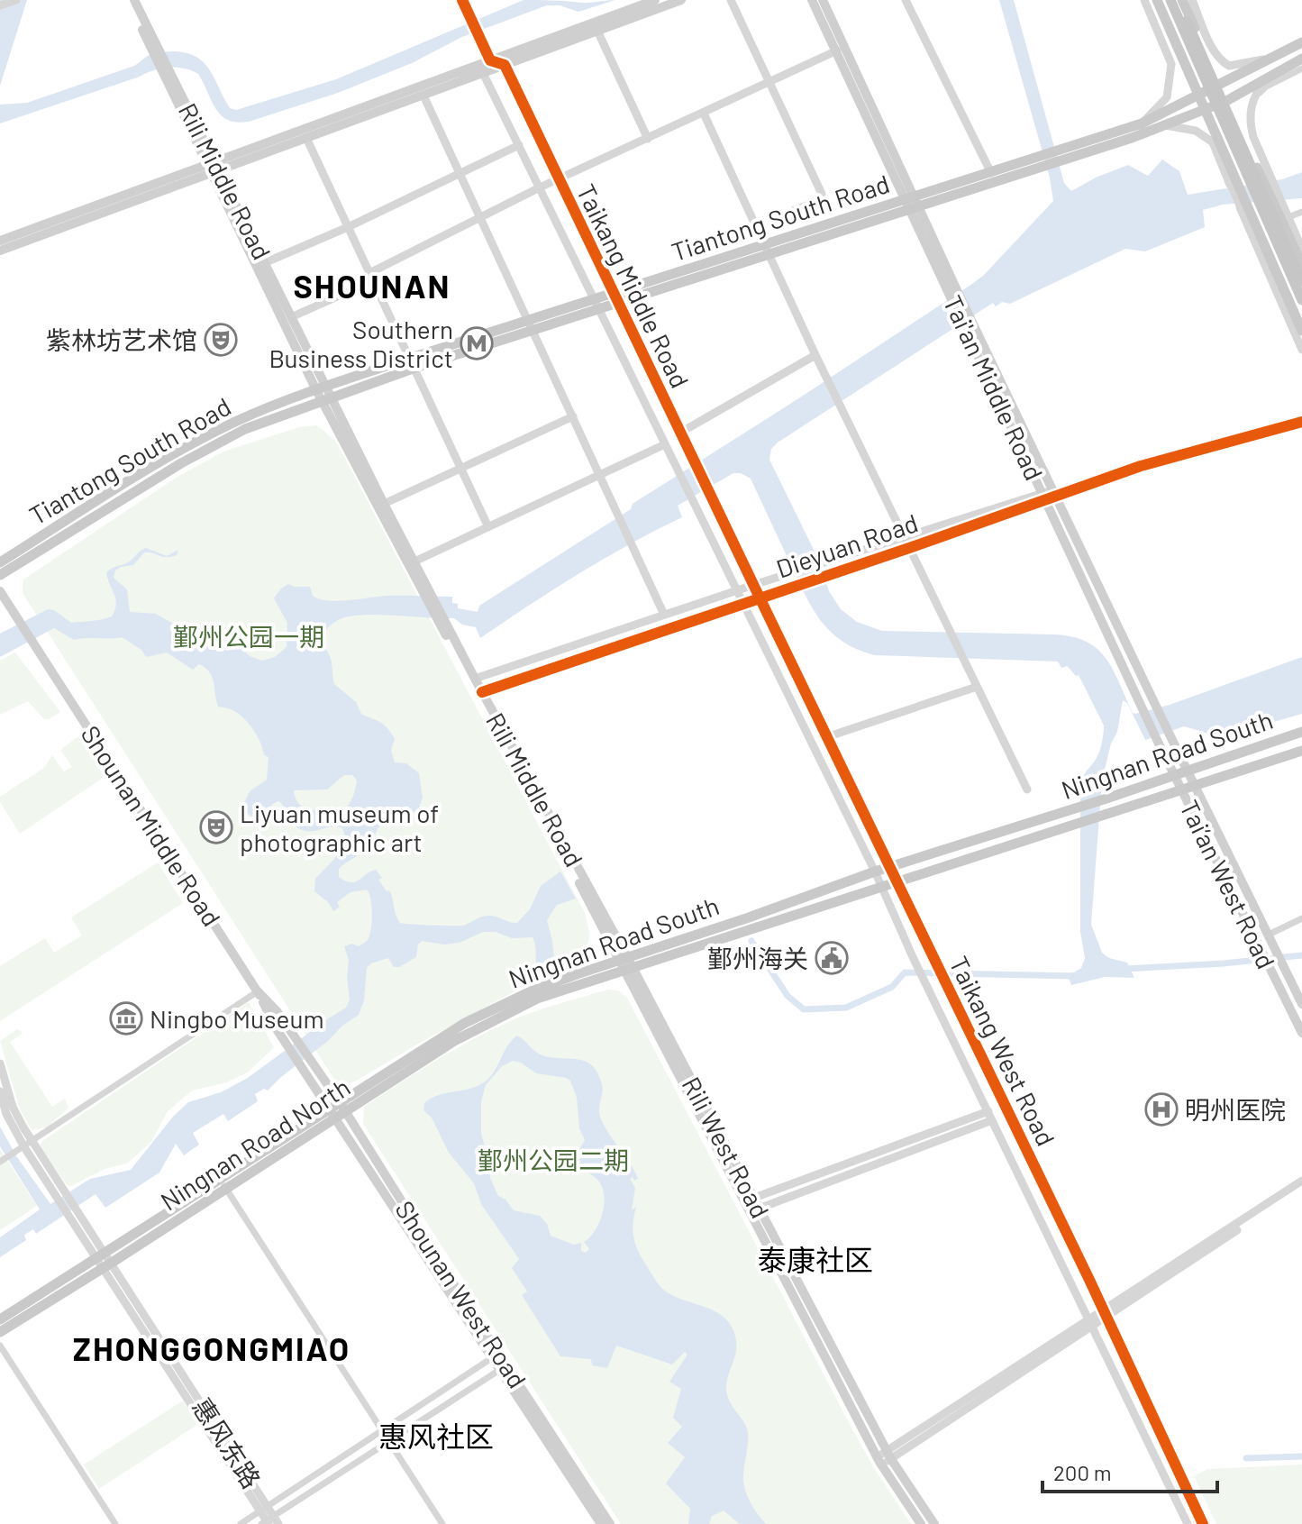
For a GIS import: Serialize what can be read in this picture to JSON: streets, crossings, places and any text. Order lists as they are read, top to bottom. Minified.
{"streets":{"main road":["Rili Middle Road","Tiantong South Road","Tai'an Middle Road","Ningnan Road South","Shounan Middle Road","Tai‘an West Road","Ningnan Road North","Rili West Road","Shounan West Road"],"street":["Taikang Middle Road","Dieyuan Road","Taikang West Road"]},"crossings":[["Rili Middle Road","Tiantong South Road"],["Rili Middle Road","Dieyuan Road"],["Rili Middle Road","Ningnan Road South"],["Rili Middle Road","Rili West Road"],["Tiantong South Road","Taikang Middle Road"],["Tiantong South Road","Tai'an Middle Road"],["Taikang Middle Road","Dieyuan Road"],["Taikang Middle Road","Taikang West Road"],["Tai'an Middle Road","Dieyuan Road"],["Tai'an Middle Road","Ningnan Road South"],["Tai'an Middle Road","Tai‘an West Road"],["Dieyuan Road","Taikang West Road"],["Ningnan Road South","Tai‘an West Road"],["Ningnan Road South","Taikang West Road"],["Ningnan Road South","Ningnan Road North"],["Ningnan Road South","Rili West Road"],["Ningnan Road South","Shounan West Road"],["Shounan Middle Road","Shounan West Road"],["Ningnan Road North","Shounan West Road"]],"districts":["SHOUNAN","泰康社区","ZHONGGONGMIAO","惠风社区"],"parks":["鄞州公园一期","鄞州公园二期"],"places":{"theatre":["紫林坊艺术馆","Liyuan museum of photographic art"],"metro station":["Southern Business District"],"public building":["鄞州海关"],"museum":["Ningbo Museum"],"hospital":["明州医院"]},"scale_bar":"200 m"}
